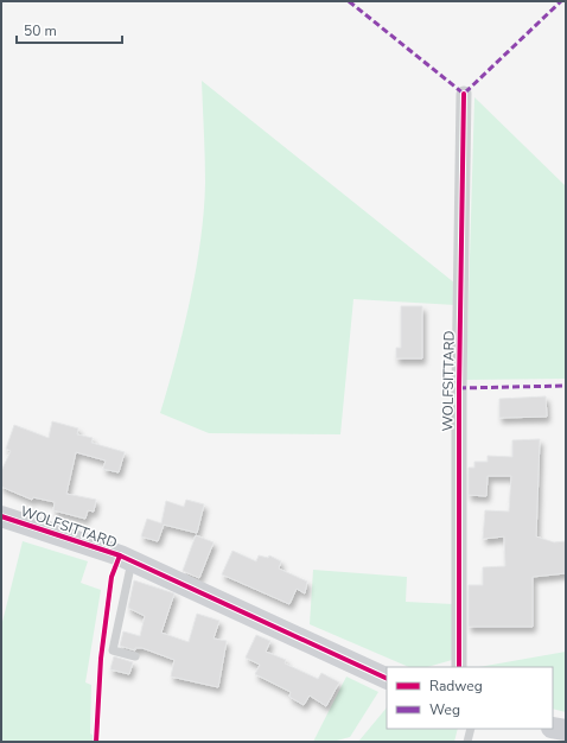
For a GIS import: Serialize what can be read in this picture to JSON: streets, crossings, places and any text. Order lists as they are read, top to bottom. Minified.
{"streets":{"street":["WOLFSITTARD"]},"legend":["Radweg","Weg"],"scale_bar":"50 m"}
